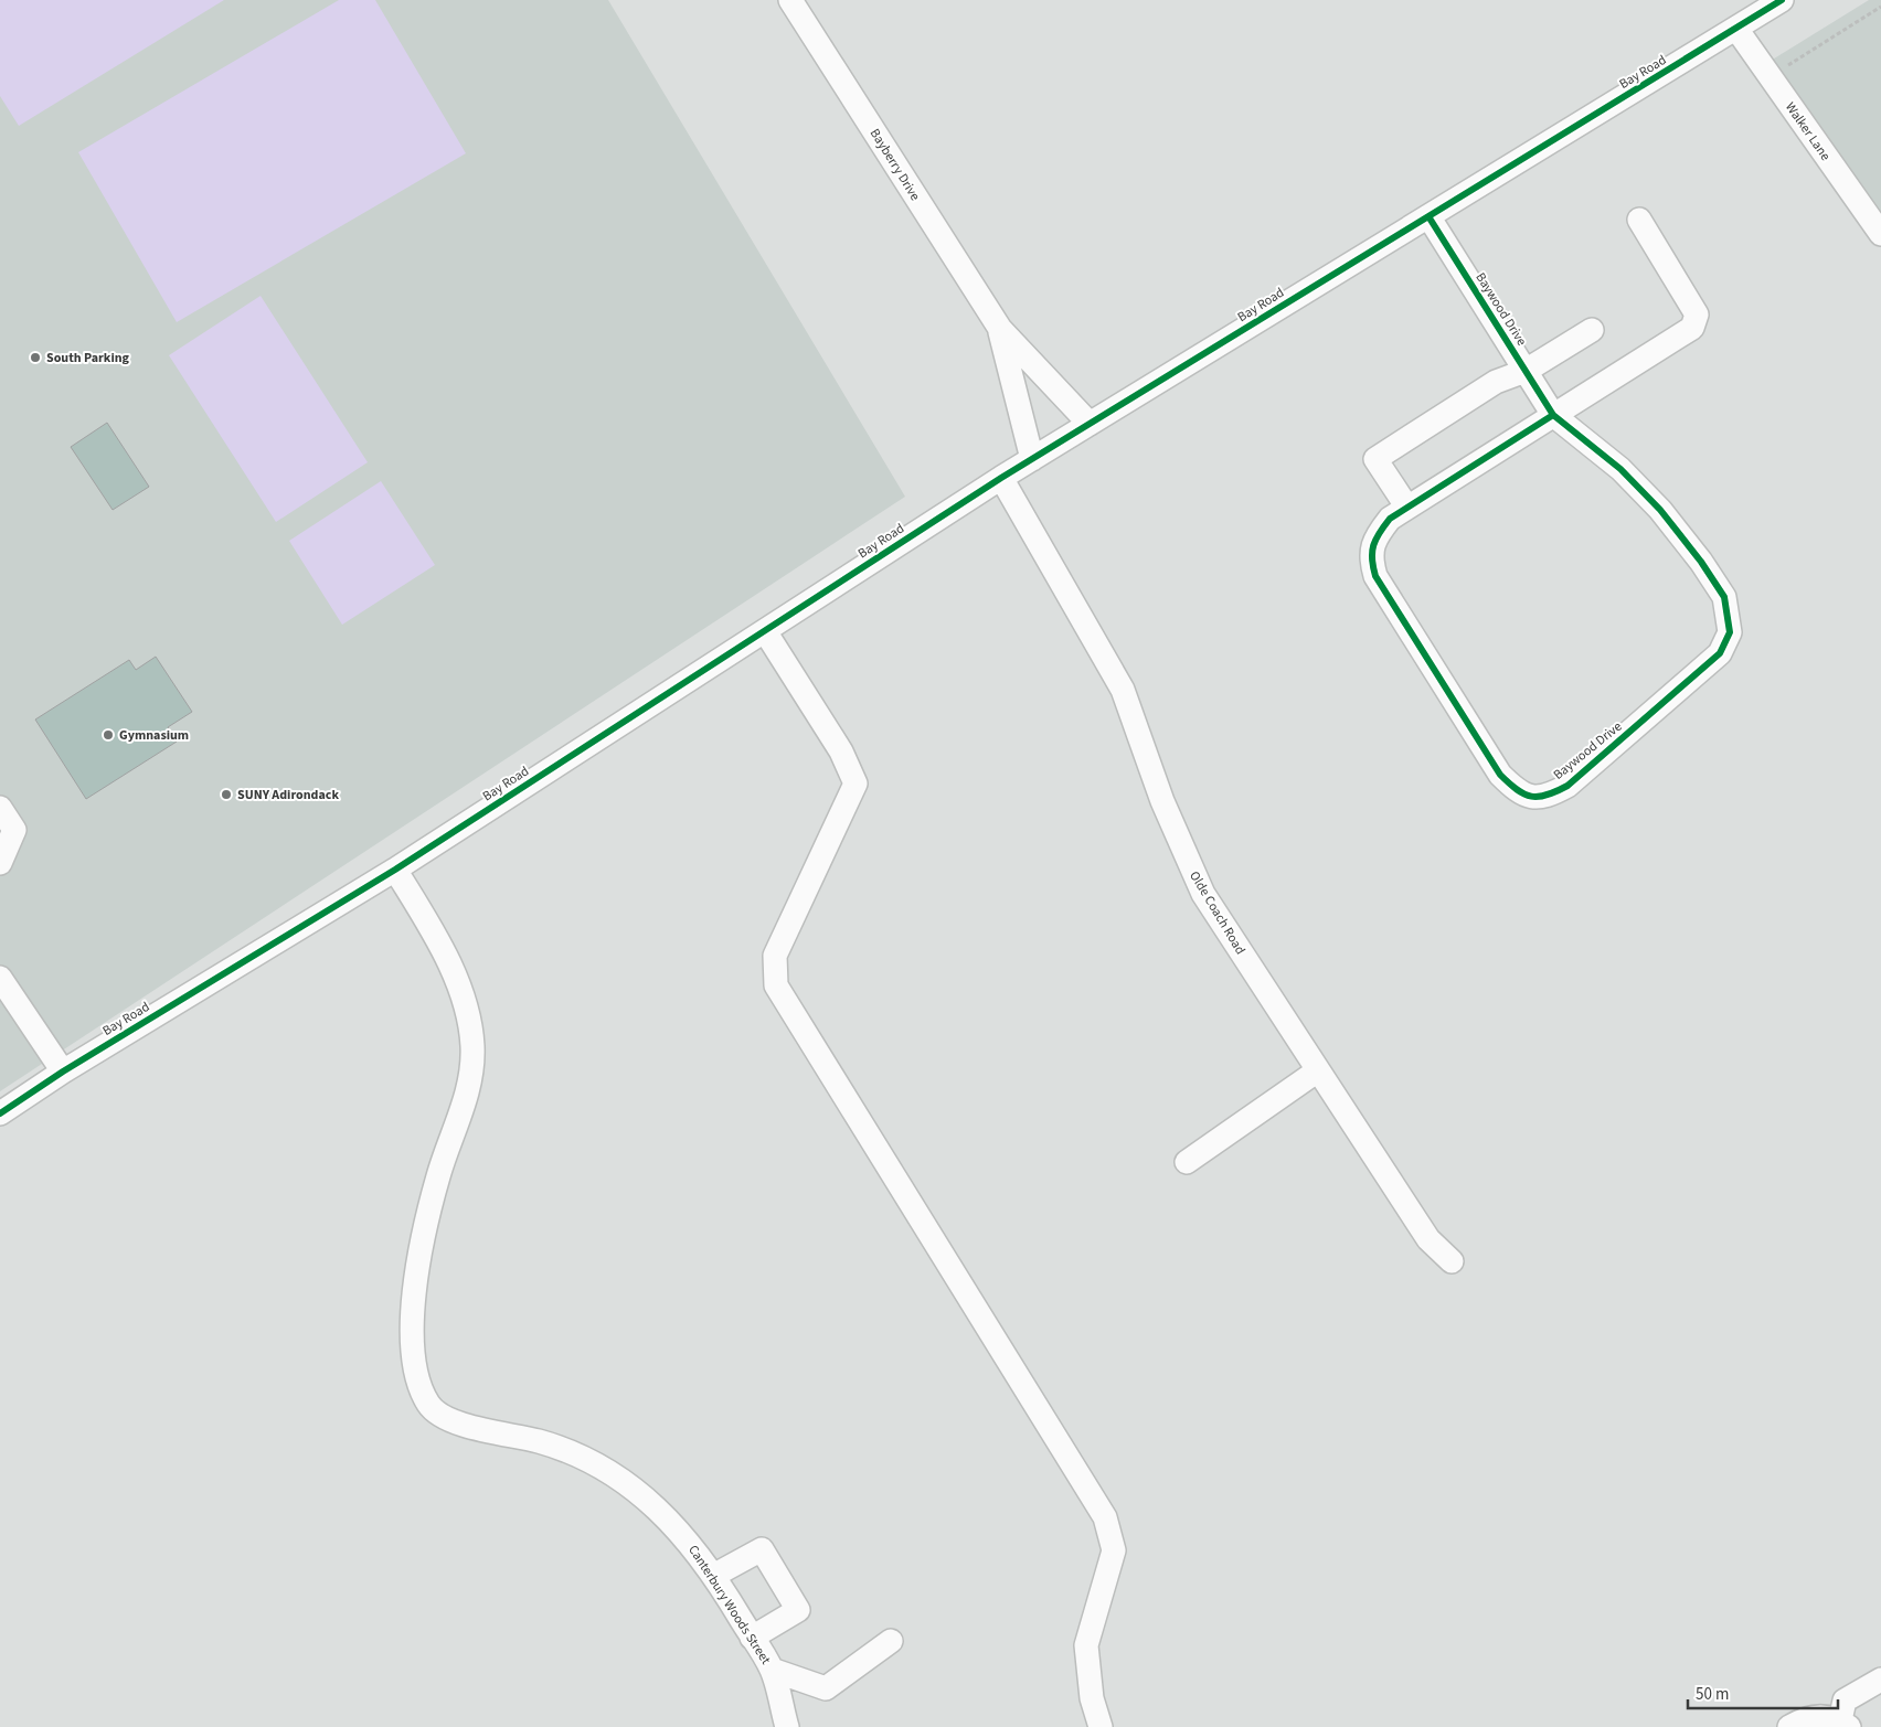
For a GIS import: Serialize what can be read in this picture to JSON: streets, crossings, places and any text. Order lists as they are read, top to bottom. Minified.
{"streets":{"street":["Bay Road","Walker Lane","Bayberry Drive","Baywood Drive","Olde Coach Road","Canterbury Woods Street"]},"crossings":[["Bay Road","Walker Lane"],["Bay Road","Bayberry Drive"],["Bay Road","Baywood Drive"],["Bay Road","Olde Coach Road"],["Bay Road","Canterbury Woods Street"]],"places":["South Parking","Gymnasium","SUNY Adirondack"],"scale_bar":"50 m"}
